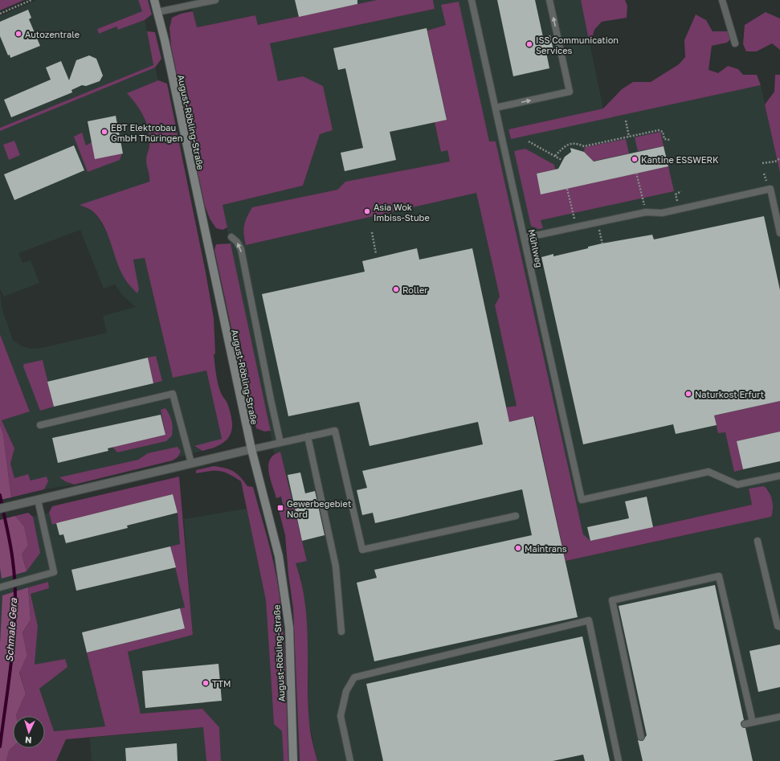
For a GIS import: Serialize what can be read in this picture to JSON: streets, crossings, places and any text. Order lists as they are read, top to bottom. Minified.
{"streets":{"street":["August-Röbling-Straße"],"lane":["Mühlweg"]},"water":["Schmale Gera"],"places":{"other":["Autozentrale","ISS Communication Services","EBT Elektrobau GmbH Thüringen","Kantine ESSWERK","Asia Wok Imbiss-Stube","Roller","Naturkost Erfurt","Maintrans","TTM"],"transit":["Gewerbegebiet Nord"]},"north":"bottom"}
